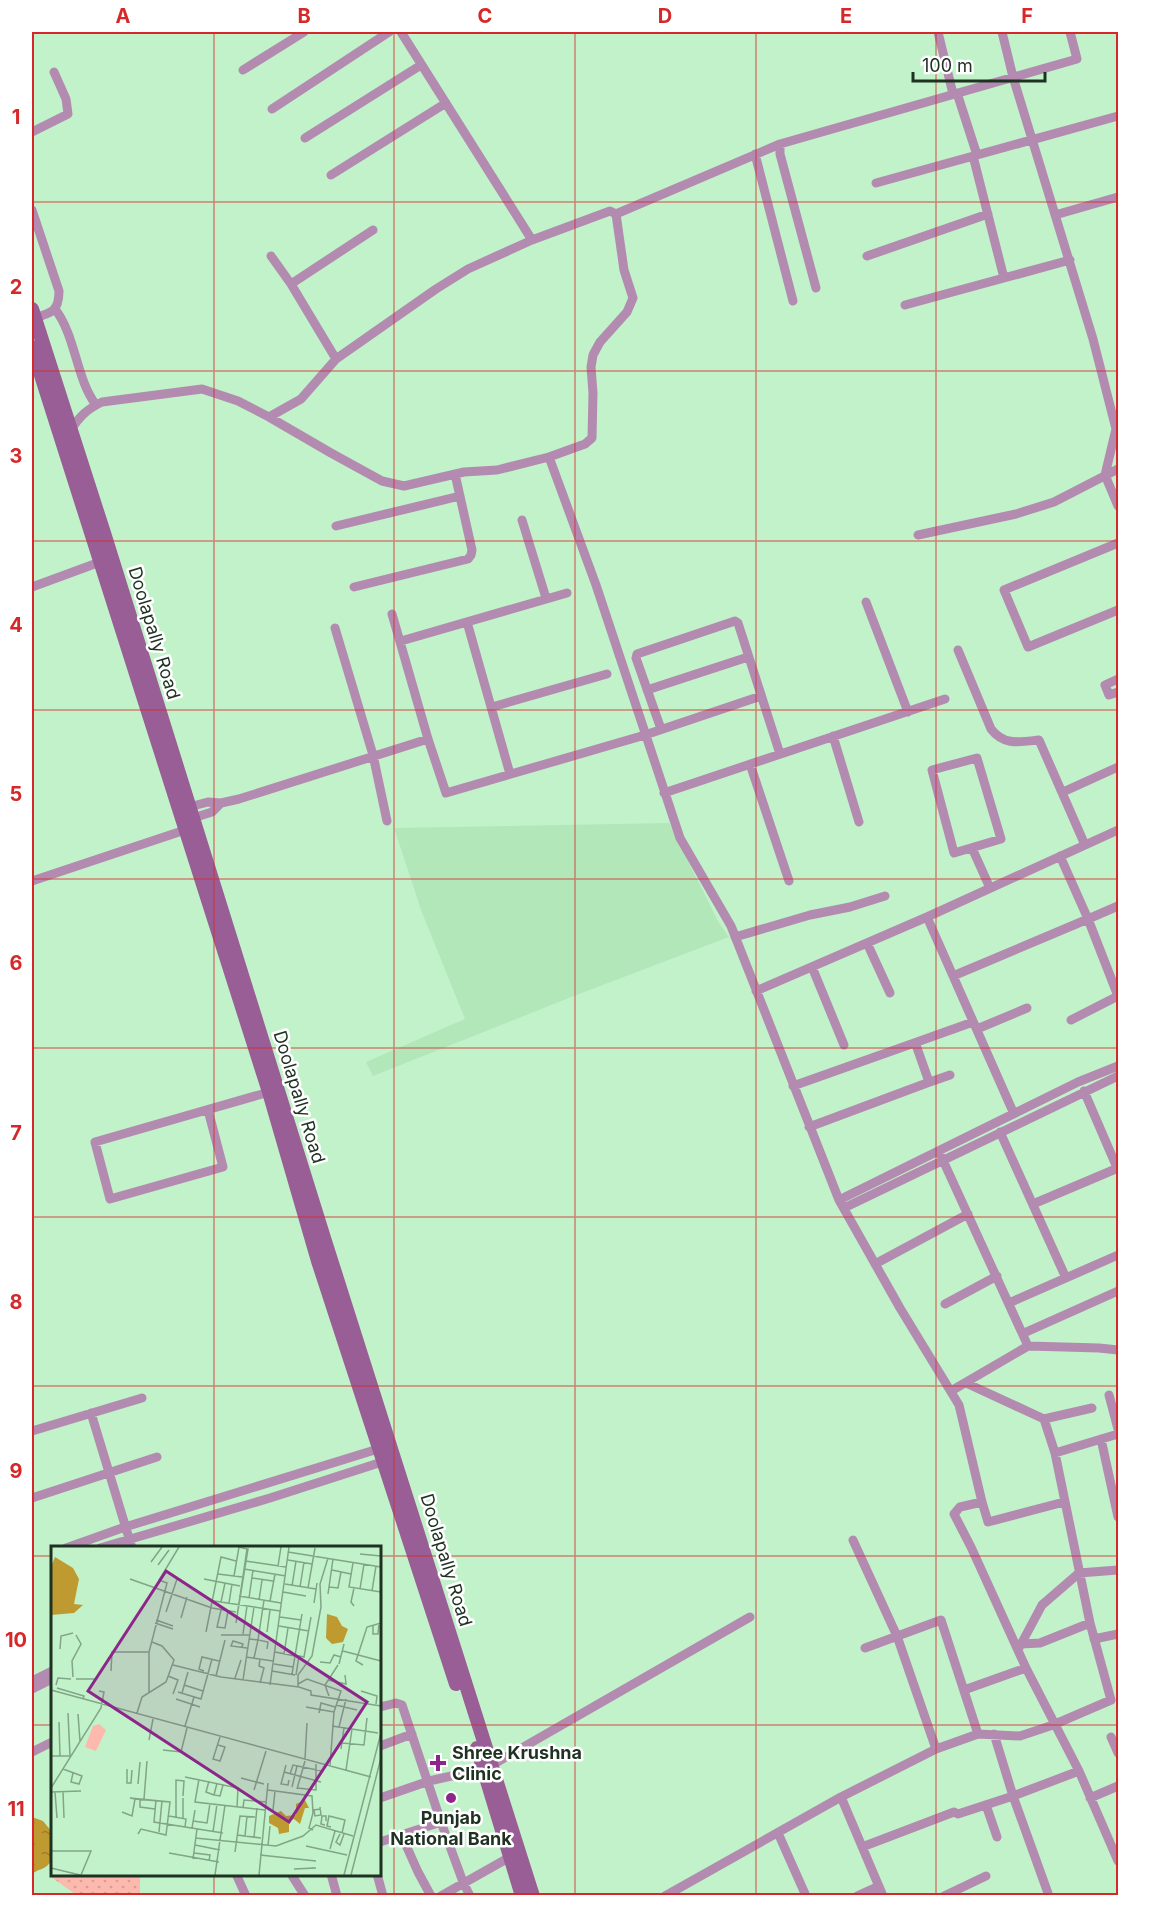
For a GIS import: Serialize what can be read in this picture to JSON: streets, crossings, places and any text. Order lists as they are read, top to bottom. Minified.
{"streets":{"main road":["Doolapally Road"]},"places":{"health":["Shree Krushna Clinic"],"other":["Punjab National Bank"]},"scale_bar":"100 m","grid":{"columns":["A","B","C","D","E","F"],"rows":["1","2","3","4","5","6","7","8","9","10","11"]}}
